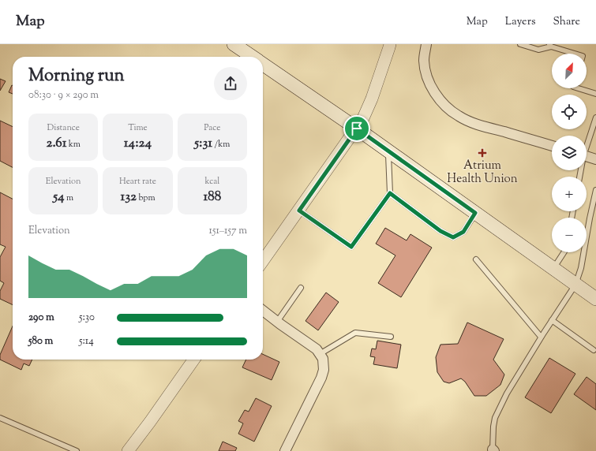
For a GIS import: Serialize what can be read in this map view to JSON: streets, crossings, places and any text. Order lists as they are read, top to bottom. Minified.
{"places":{"health":["Atrium Health Union"]},"north":"top right","page":{"header":"Map","nav":["Map","Layers","Share"],"map_buttons":["+","−"],"heading":["Morning run","08:30 · 9 × 290 m"],"stats":[["Distance","2.61 km"],["Time","14:24"],["Pace","5:31 /km"],["Elevation","54 m"],["Heart rate","132 bpm"],["kcal","188"]],"chart":["Elevation","151–157 m"],"list":[{"name":"290 m","note":"5:30"},{"name":"580 m","note":"5:14"}]}}
